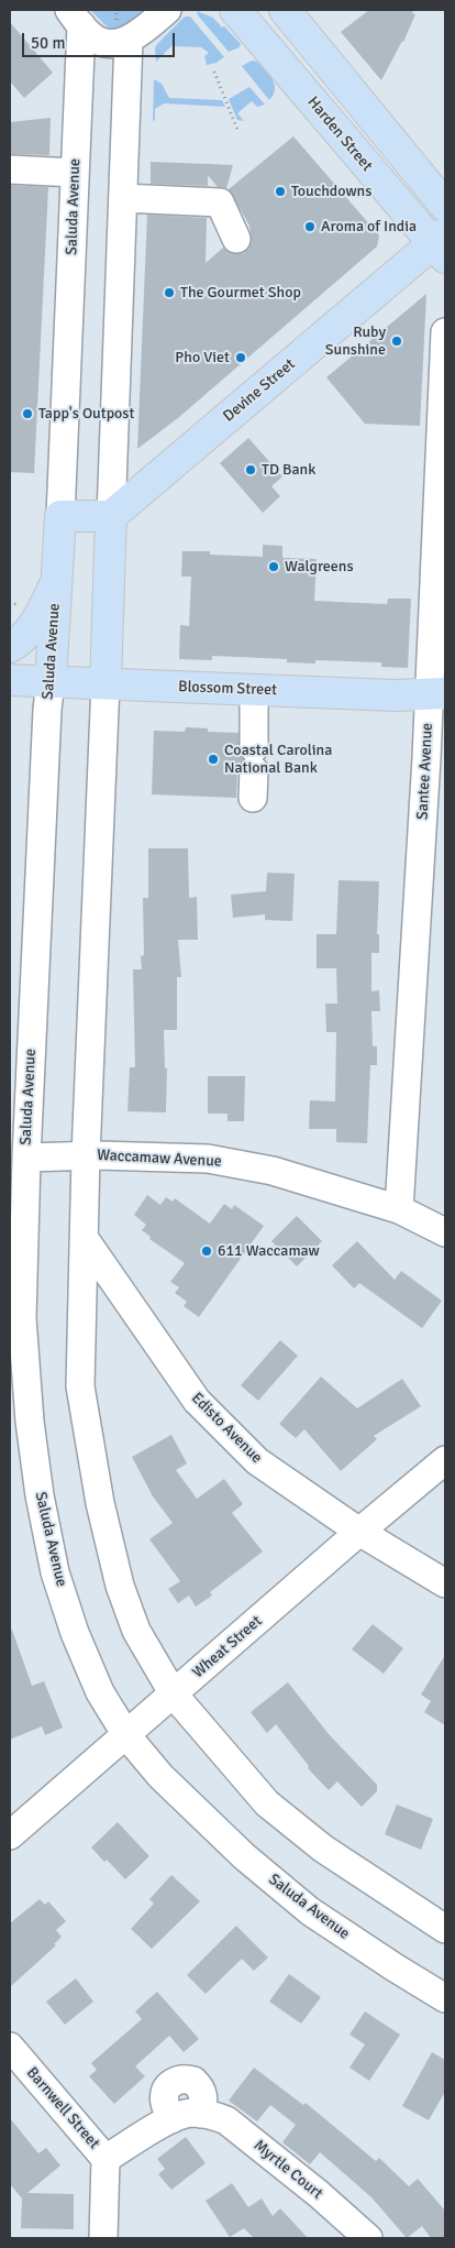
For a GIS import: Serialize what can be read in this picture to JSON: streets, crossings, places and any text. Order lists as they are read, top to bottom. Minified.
{"streets":{"main road":["Harden Street","Saluda Avenue","Devine Street","Blossom Street"],"street":["Santee Avenue","Waccamaw Avenue","Edisto Avenue","Wheat Street","Barnwell Street","Myrtle Court"]},"crossings":[["Harden Street","Devine Street"],["Saluda Avenue","Blossom Street"],["Saluda Avenue","Waccamaw Avenue"],["Saluda Avenue","Wheat Street"],["Blossom Street","Santee Avenue"],["Santee Avenue","Waccamaw Avenue"],["Edisto Avenue","Wheat Street"],["Barnwell Street","Myrtle Court"]],"places":["Touchdowns","Aroma of India","The Gourmet Shop","Ruby Sunshine","Pho Viet","Tapp's Outpost","TD Bank","Walgreens","Coastal Carolina National Bank","611 Waccamaw"],"scale_bar":"50 m"}
